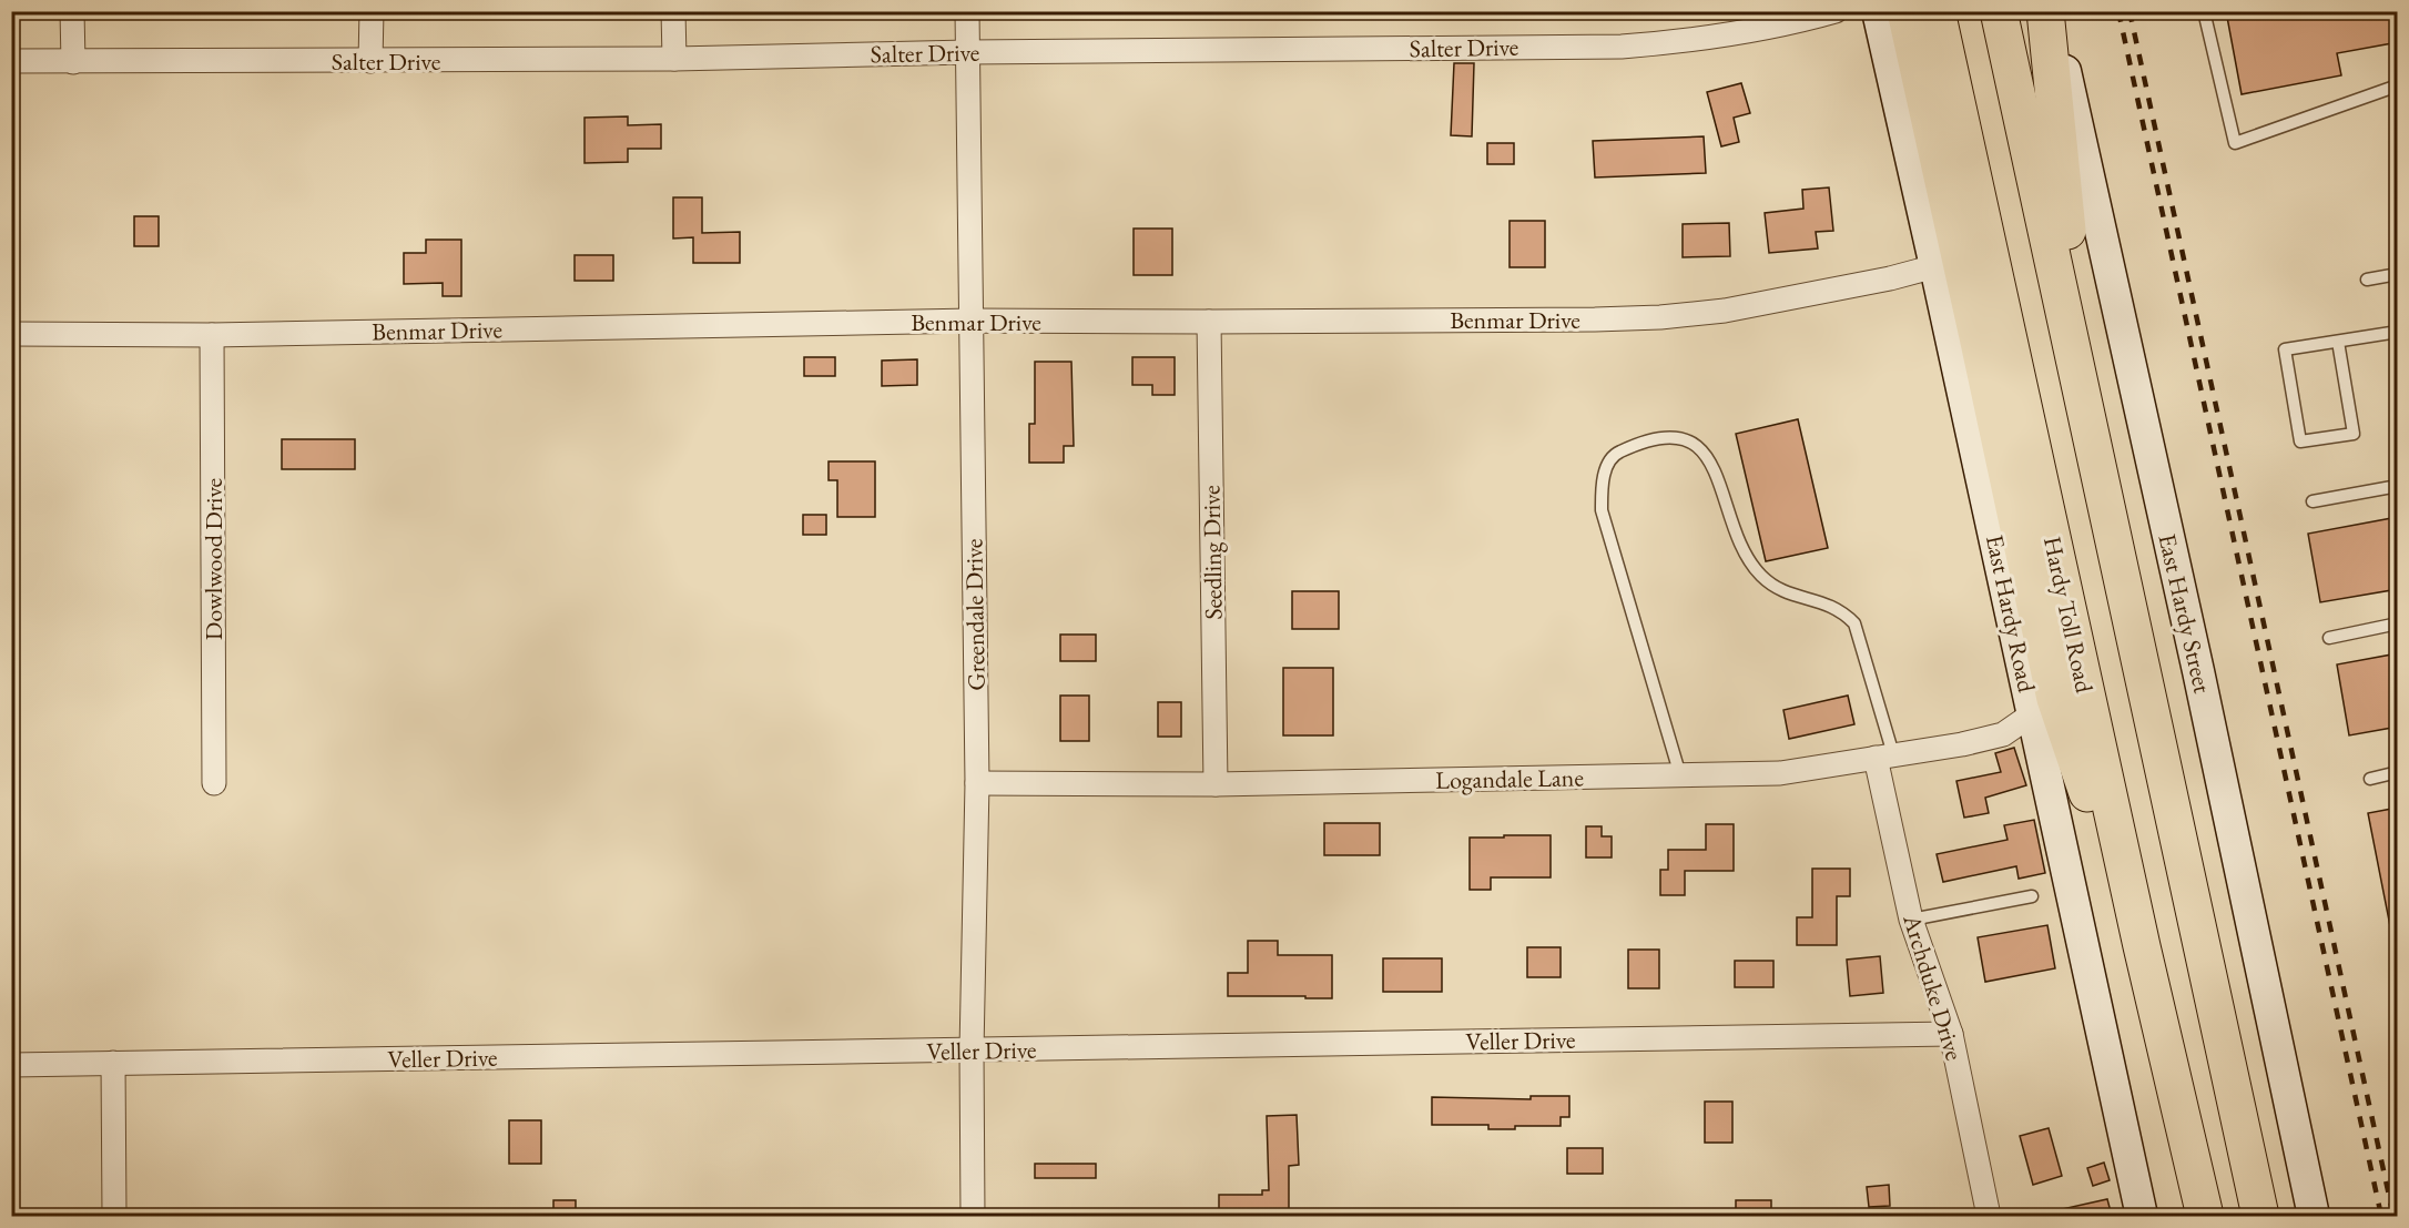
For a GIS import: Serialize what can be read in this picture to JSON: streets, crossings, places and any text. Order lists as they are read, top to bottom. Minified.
{"streets":{"highway":["Hardy Toll Road"],"main road":["East Hardy Road","East Hardy Street"],"street":["Salter Drive","Benmar Drive","Seedling Drive","Dowlwood Drive","Greendale Drive","Logandale Lane","Archduke Drive","Veller Drive"]},"crossings":[["Salter Drive","Greendale Drive"],["Benmar Drive","Seedling Drive"],["Benmar Drive","Dowlwood Drive"],["Benmar Drive","East Hardy Road"],["Benmar Drive","Greendale Drive"],["Seedling Drive","Logandale Lane"],["East Hardy Road","Logandale Lane"],["Greendale Drive","Logandale Lane"],["Greendale Drive","Veller Drive"],["Logandale Lane","Archduke Drive"],["Archduke Drive","Veller Drive"]]}
